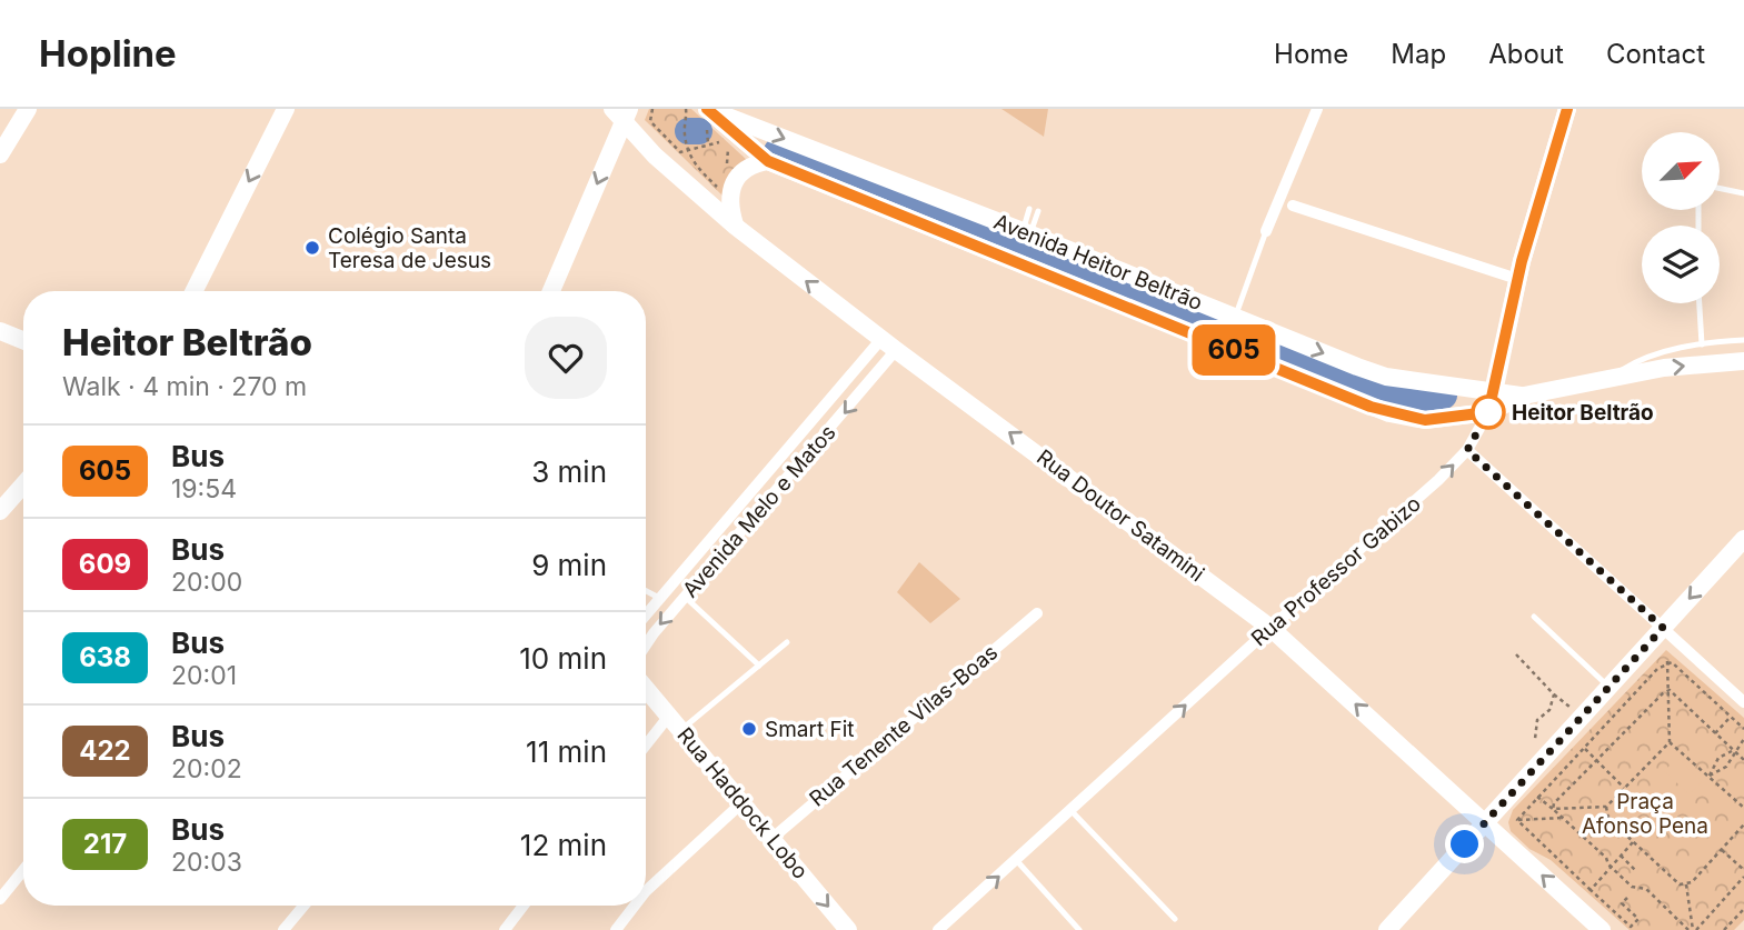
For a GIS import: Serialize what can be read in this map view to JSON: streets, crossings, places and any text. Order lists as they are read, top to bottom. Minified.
{"streets":{"street":["Avenida Heitor Beltrão","Avenida Melo e Matos","Rua Doutor Satamini","Rua Professor Gabizo","Rua Tenente Vilas-Boas","Rua Haddock Lobo"]},"crossings":[["Avenida Heitor Beltrão","Rua Professor Gabizo"],["Avenida Melo e Matos","Rua Doutor Satamini"],["Rua Doutor Satamini","Rua Professor Gabizo"],["Rua Tenente Vilas-Boas","Rua Haddock Lobo"]],"one_way":["Rua Doutor Satamini","Rua Professor Gabizo","Rua Haddock Lobo"],"parks":["Praça Afonso Pena"],"places":["Colégio Santa Teresa de Jesus","Heitor Beltrão","Smart Fit"],"lines":["bus line 605"],"north":"top right","page":{"header":"Hopline","nav":["Home","Map","About","Contact"],"on_map":"605","heading":["Heitor Beltrão","Walk · 4 min · 270 m"],"list":[{"mark":"605","name":"Bus","note":"19:54","value":"3 min"},{"mark":"609","name":"Bus","note":"20:00","value":"9 min"},{"mark":"638","name":"Bus","note":"20:01","value":"10 min"},{"mark":"422","name":"Bus","note":"20:02","value":"11 min"},{"mark":"217","name":"Bus","note":"20:03","value":"12 min"}]}}
